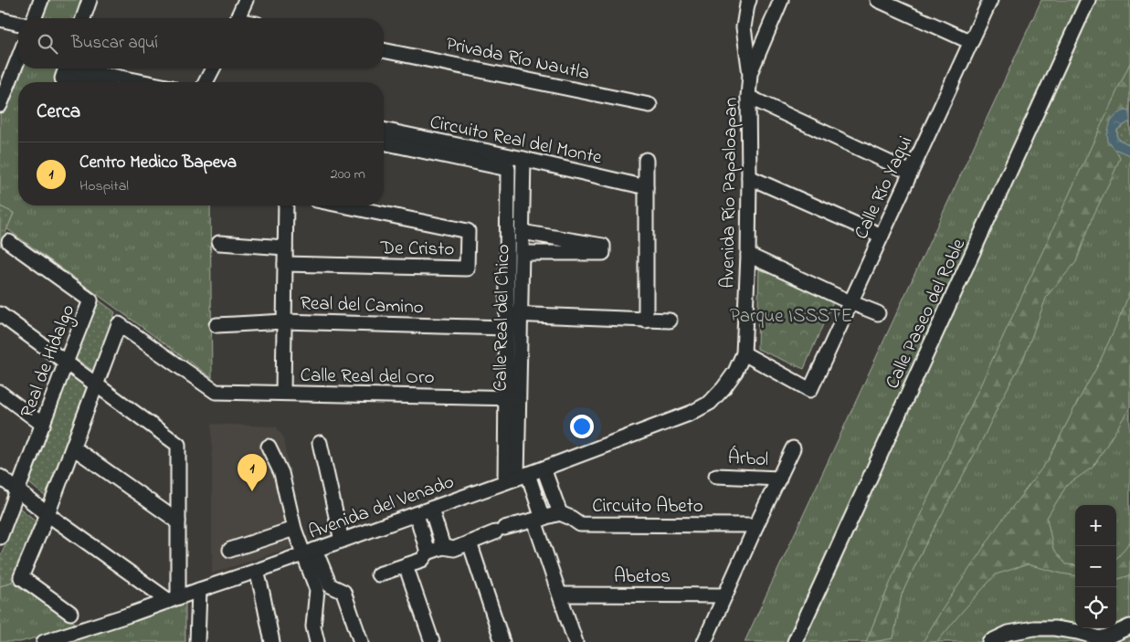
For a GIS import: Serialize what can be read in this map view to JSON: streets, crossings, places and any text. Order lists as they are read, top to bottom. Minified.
{"streets":{"street":["Privada Río Nautla","Circuito Real del Monte","Calle Río Yaqui","Avenida Río Papaloapan","De Cristo","Real del Camino","Calle Paseo del Roble","Calle Real del Chico","Real de Hidalgo","Calle Real del Oro","Árbol","Circuito Abeto","Avenida del Venado","Abetos"]},"crossings":[["Circuito Real del Monte","Real del Camino"],["Circuito Real del Monte","Calle Real del Chico"],["Circuito Real del Monte","Calle Real del Oro"],["Calle Río Yaqui","Avenida Río Papaloapan"],["Avenida Río Papaloapan","Avenida del Venado"],["Real del Camino","Calle Real del Chico"],["Calle Real del Chico","Calle Real del Oro"],["Calle Real del Chico","Avenida del Venado"]],"parks":["Parque ISSSTE"],"page":{"search":"Buscar aquí","heading":"Cerca","list":[{"mark":"1","name":"Centro Medico Bapeva","note":"Hospital","value":"200 m"}],"pins":"1","map_buttons":["+","−"]}}
